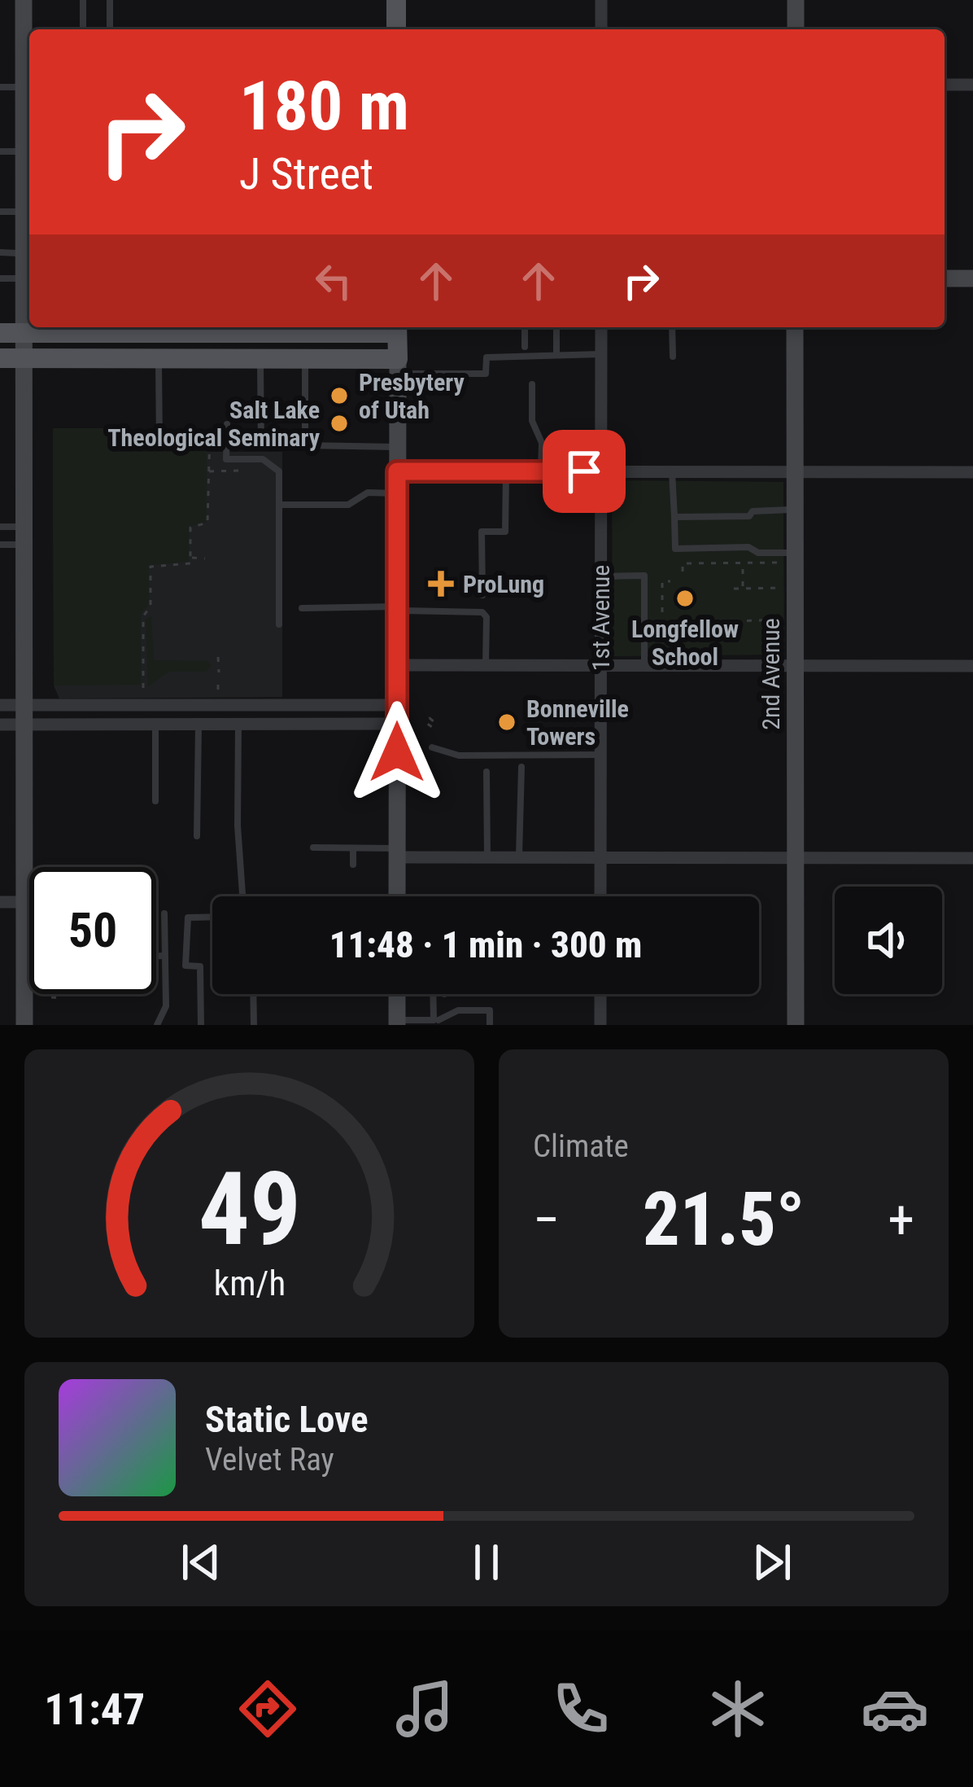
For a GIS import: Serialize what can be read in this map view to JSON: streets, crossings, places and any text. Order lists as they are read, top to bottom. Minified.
{"streets":{"main road":["2nd Avenue"],"street":["1st Avenue"]},"places":{"other":["Presbytery of Utah","Salt Lake Theological Seminary","Longfellow School","Bonneville Towers"],"health":["ProLung"]},"page":{"turn":["180 m","J Street"],"limit":"50","trip":"11:48 · 1 min · 300 m","tile":"Climate","heat":["−","21.5°","+"],"song":["Static Love","Velvet Ray"],"tabs":"11:47","gauge":["49","km/h"]}}
